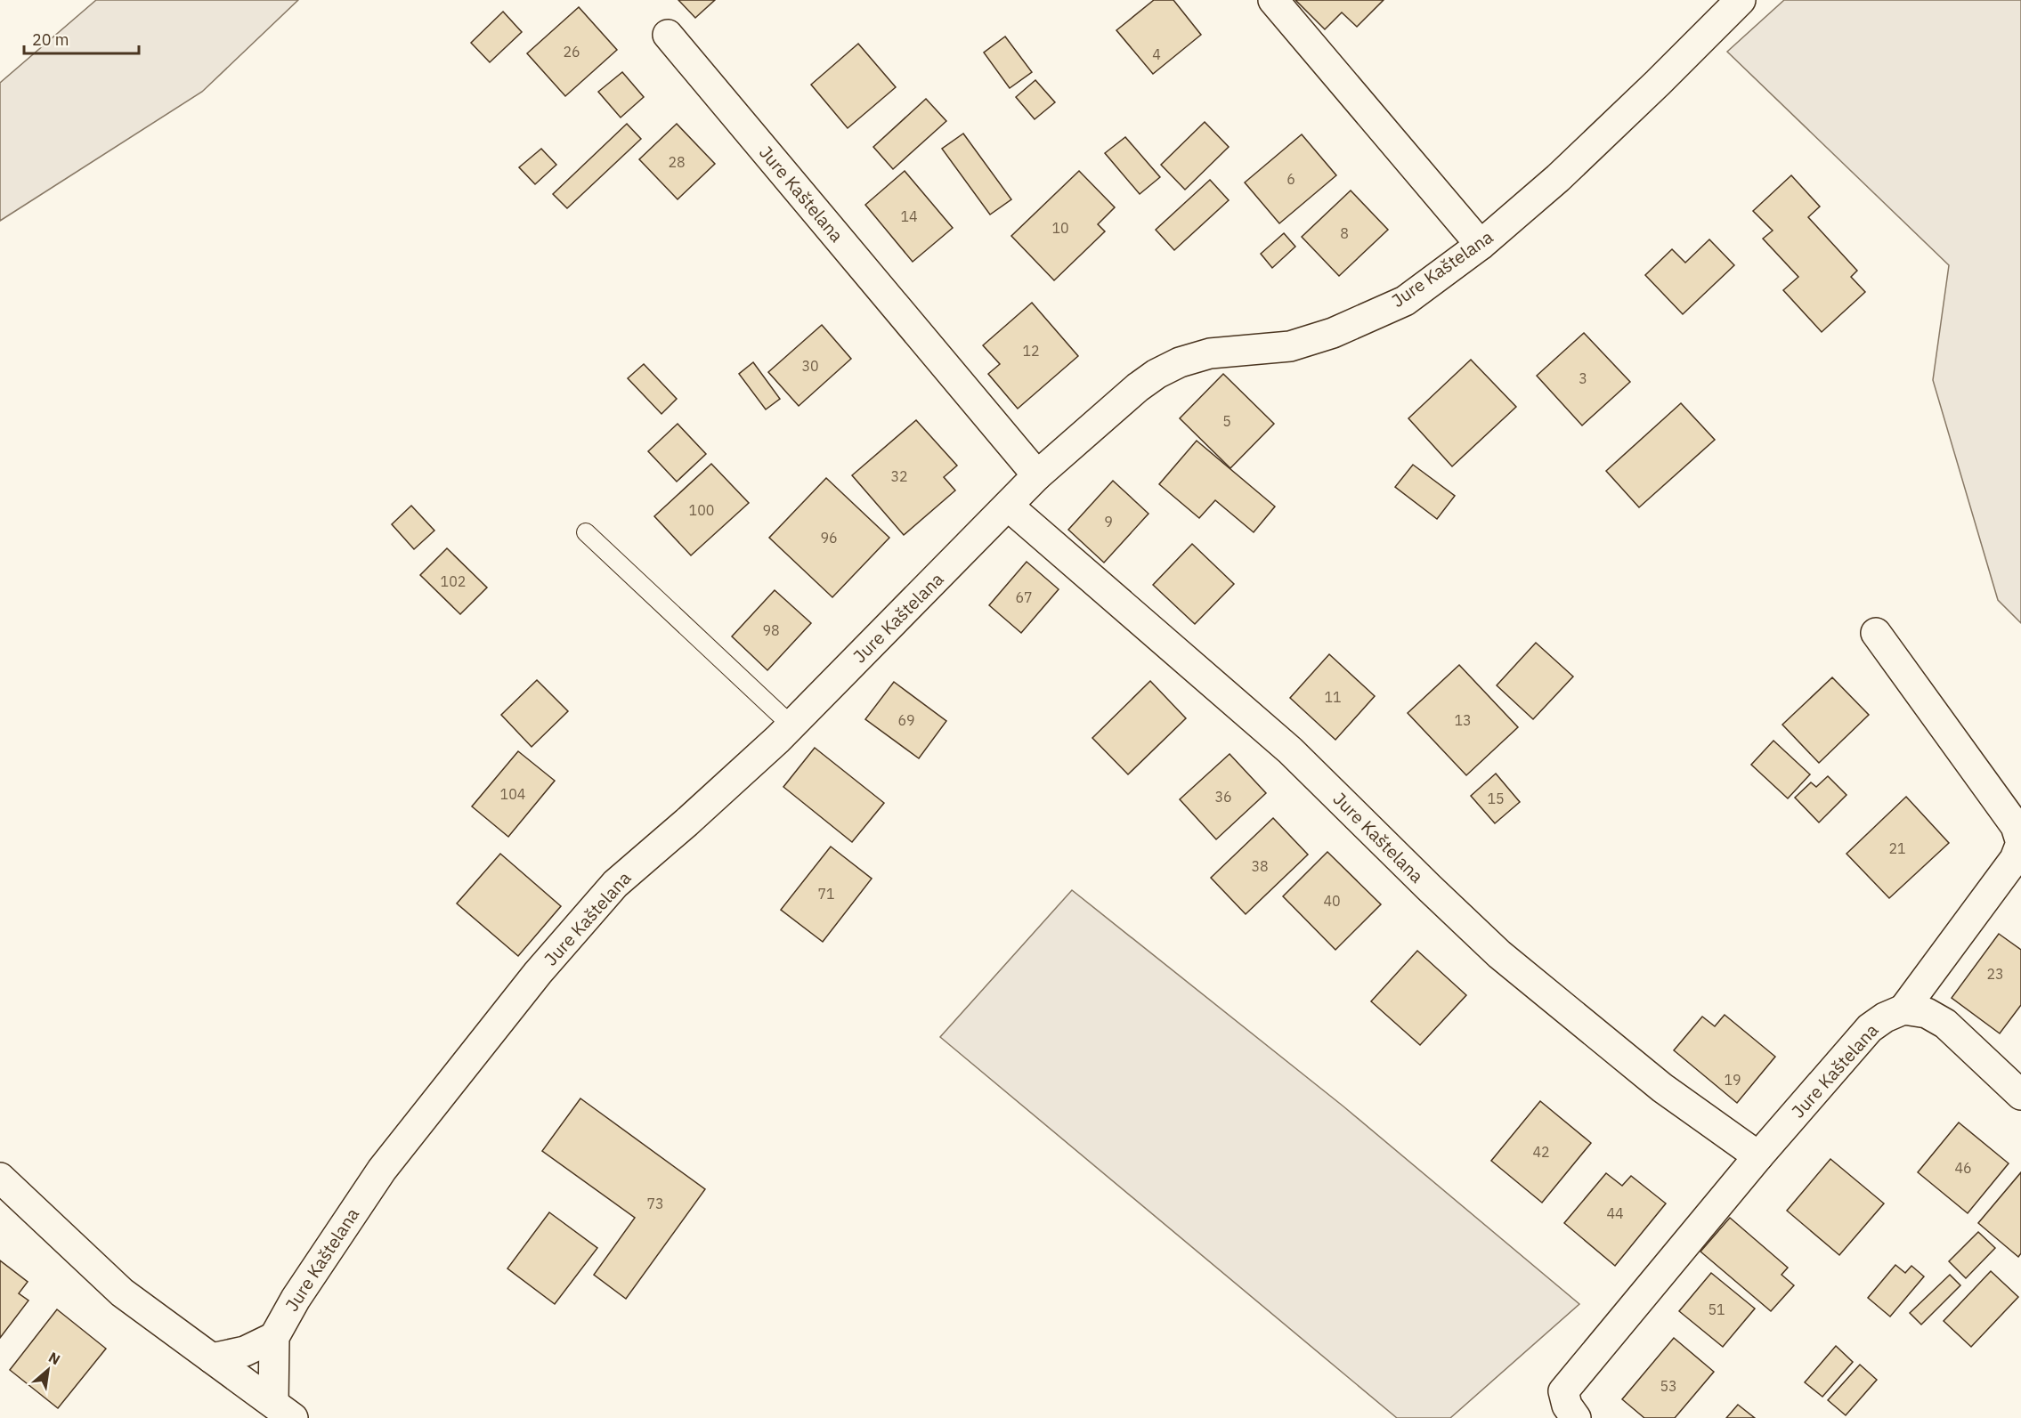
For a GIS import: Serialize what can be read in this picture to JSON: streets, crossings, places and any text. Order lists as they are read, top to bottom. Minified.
{"streets":{"street":["Jure Kaštelana"]},"house_numbers":["26","4","28","6","14","10","8","12","30","3","5","32","100","9","96","102","67","98","11","69","13","104","36","15","21","38","71","40","23","19","42","46","73","44","51","53"],"scale_bar":"20 m","north":"top right"}
